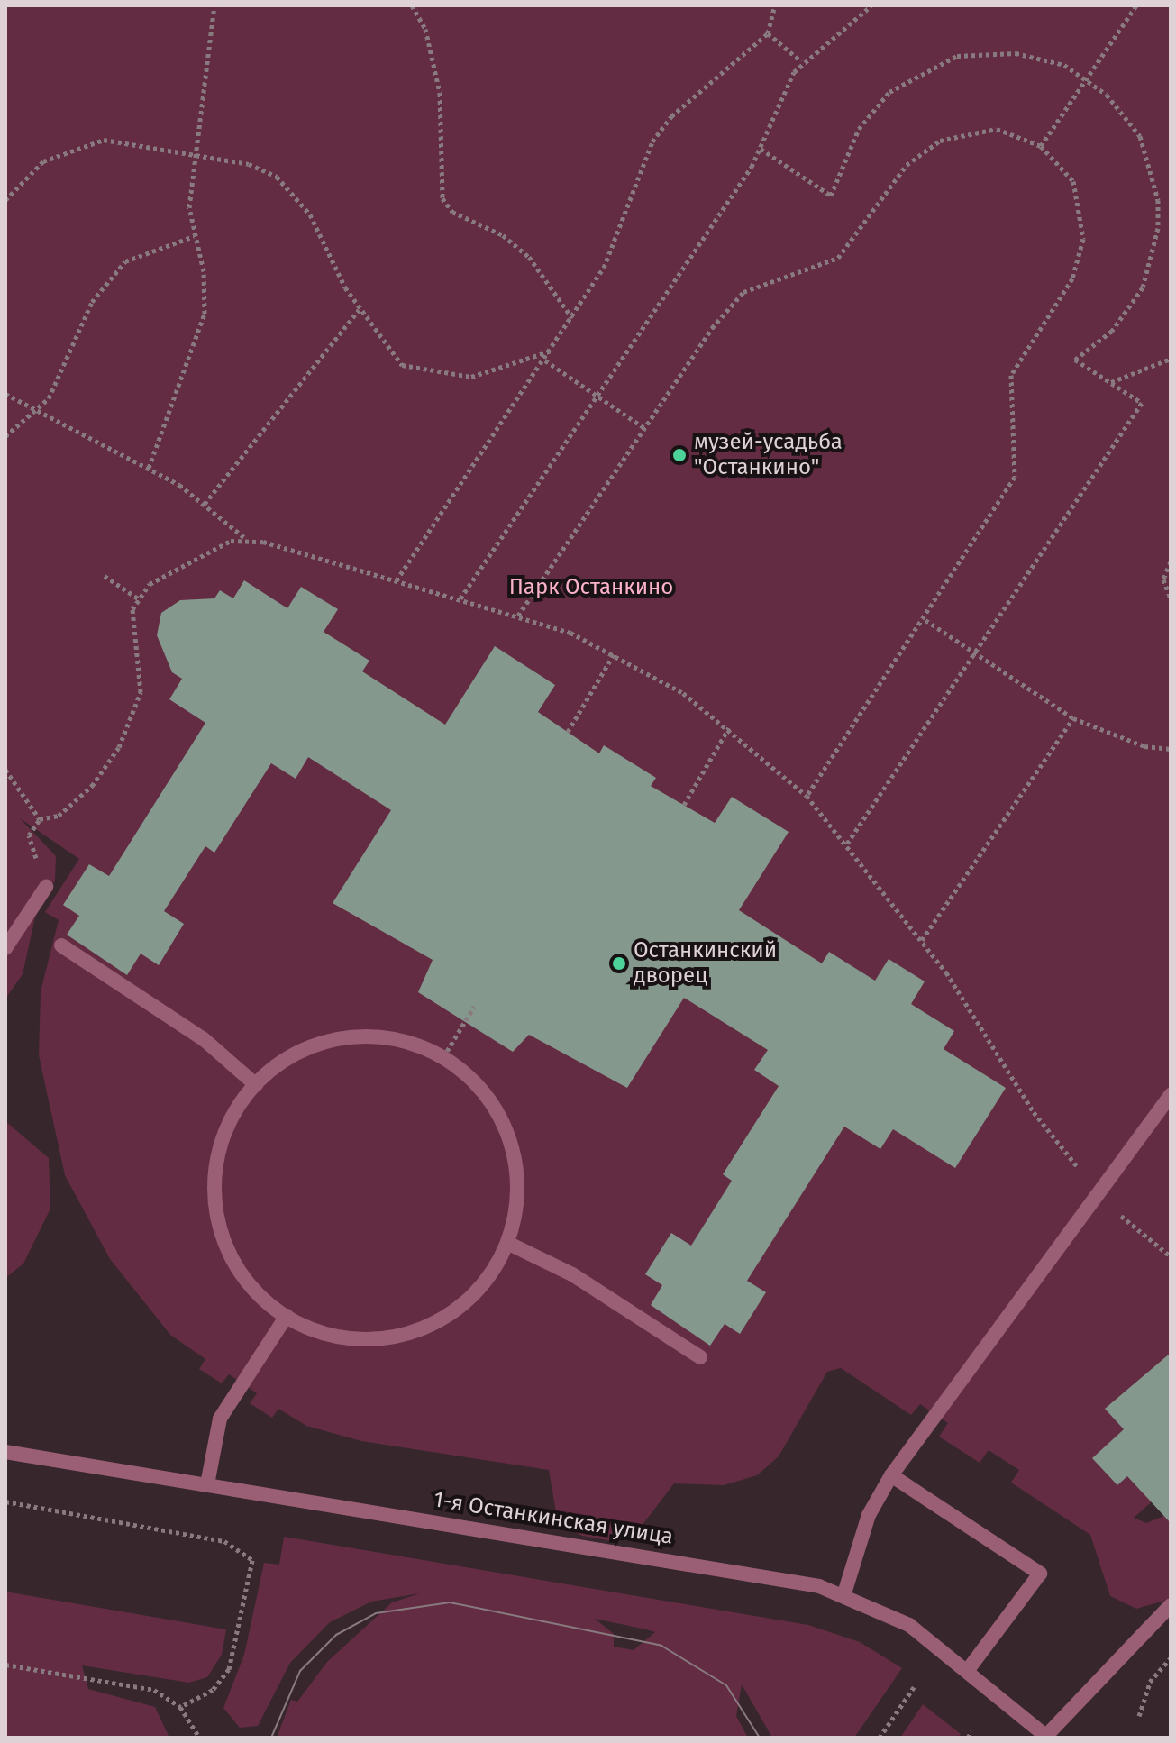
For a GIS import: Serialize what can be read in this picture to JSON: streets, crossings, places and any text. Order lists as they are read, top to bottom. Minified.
{"streets":{"street":["1-я Останкинская улица"]},"parks":["Парк Останкино"],"places":["музей-усадьба \"Останкино\"","Останкинский дворец"]}
